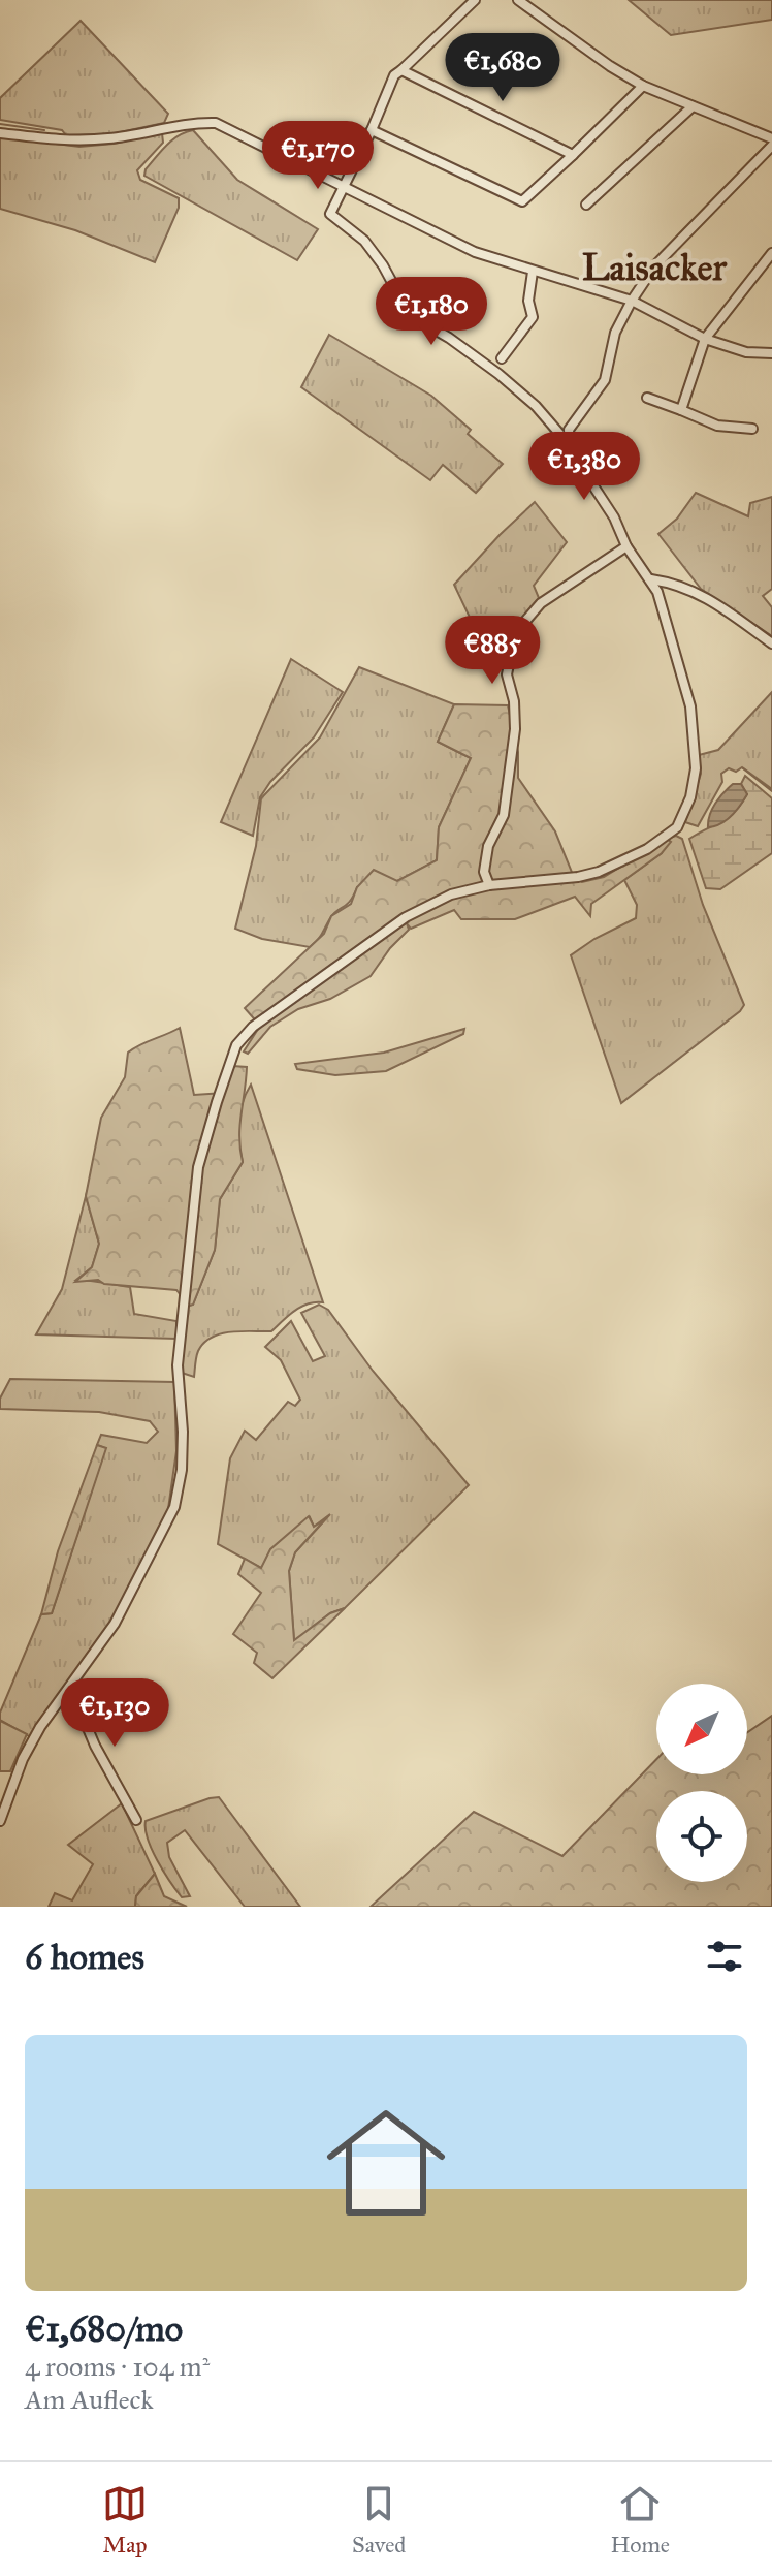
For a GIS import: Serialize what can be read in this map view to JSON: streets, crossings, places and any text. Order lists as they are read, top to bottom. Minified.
{"districts":["Laisacker"],"north":"bottom left","page":{"price":["€1,680","€1,170","€1,180","€1,380","€885","€1,130"],"heading":"6 homes","list":[{"name":"€1,680/mo","note":"4 rooms · 104 m² · Am Aufleck"}],"tabs":["Map","Saved","Home"]}}
